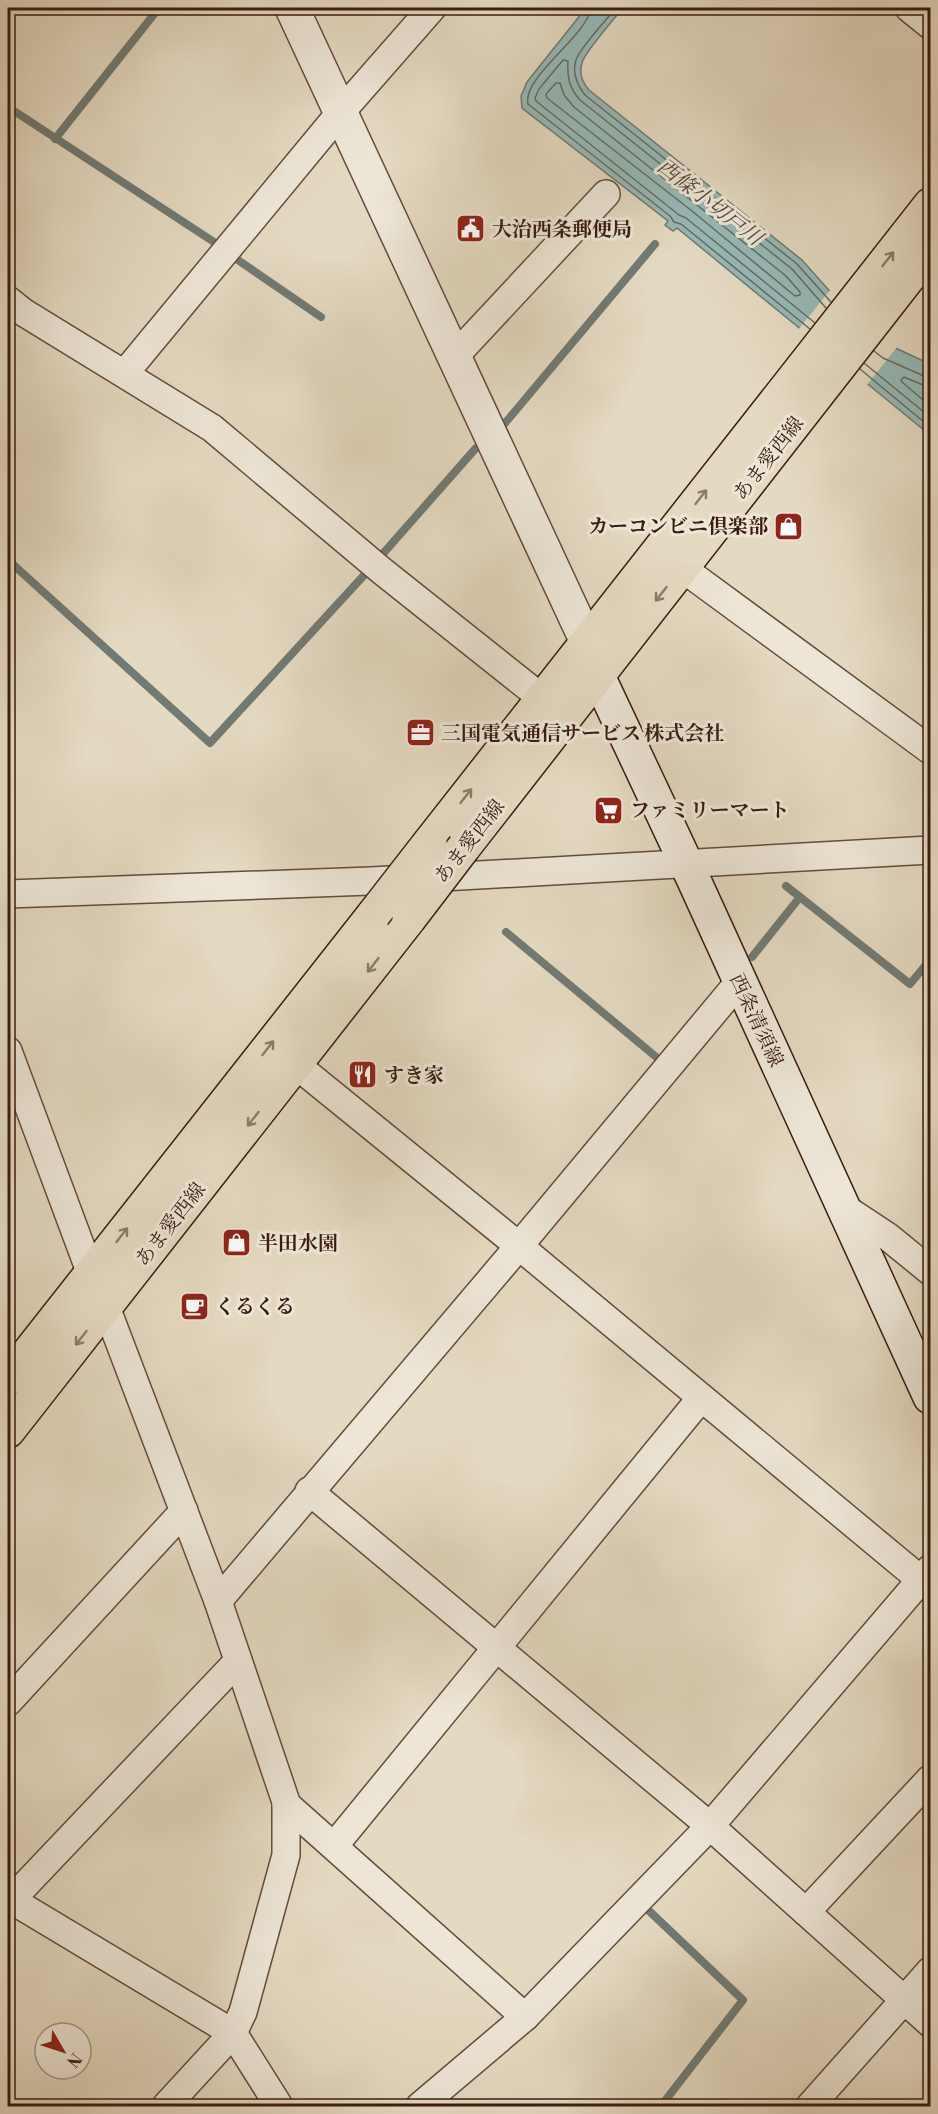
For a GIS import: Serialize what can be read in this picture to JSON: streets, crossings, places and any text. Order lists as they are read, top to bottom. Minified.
{"streets":{"main road":["あま愛西線","西条清須線"]},"crossings":[["あま愛西線","西条清須線"]],"water":["西條小切戸川"],"places":{"public building":["大治西条郵便局"],"shop":["カーコンビニ倶楽部","半田水園"],"office":["三国電気通信サービス 株式会社"],"supermarket":["ファミリーマート"],"restaurant":["すき家"],"cafe":["くるくる"]},"north":"bottom right"}
